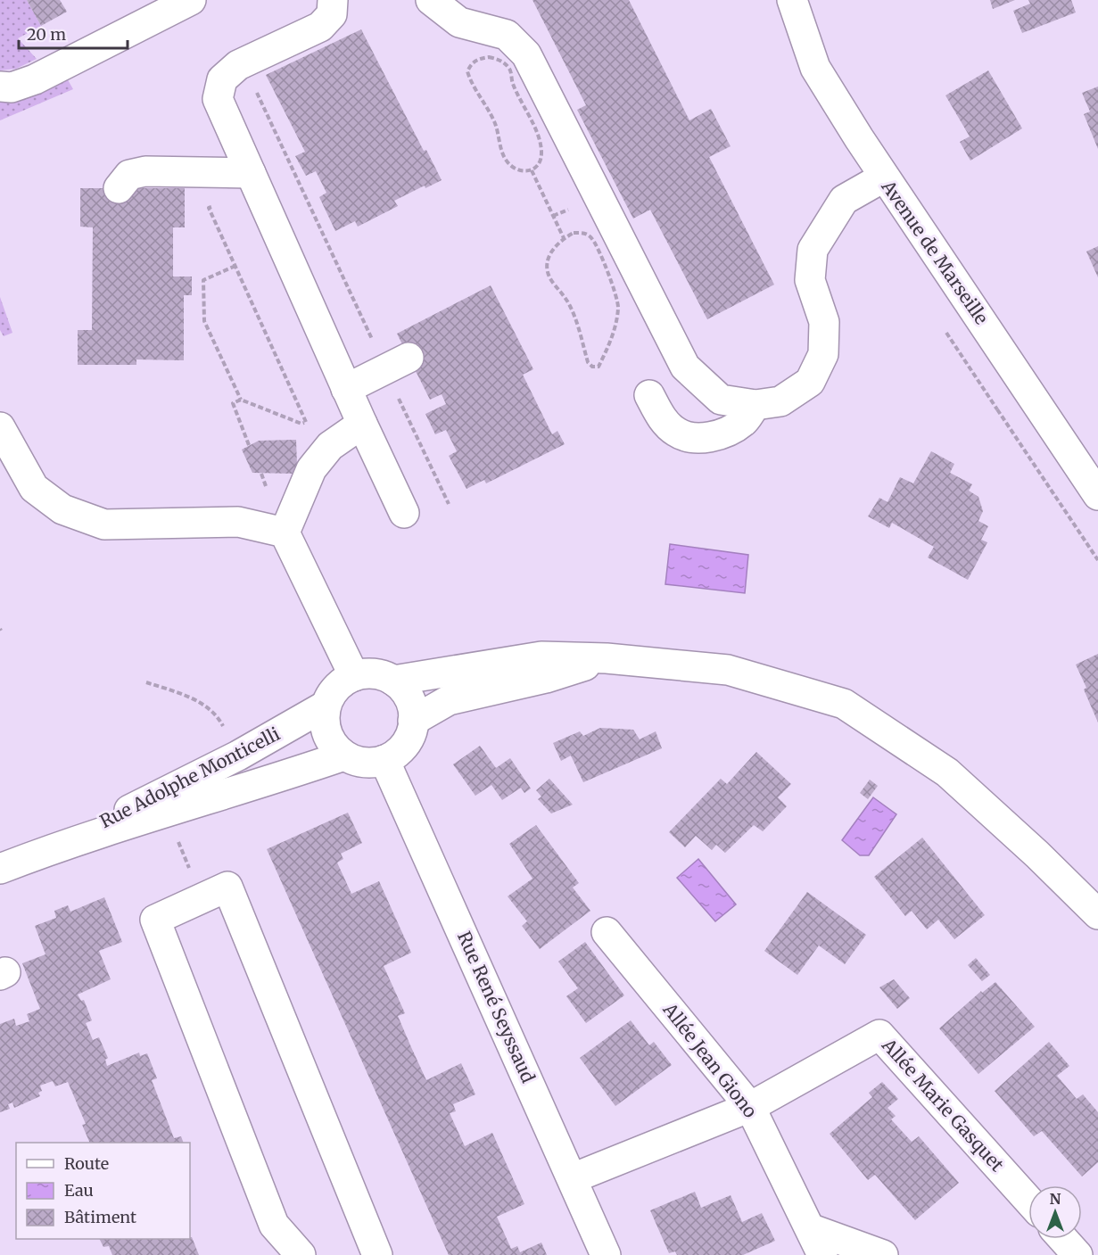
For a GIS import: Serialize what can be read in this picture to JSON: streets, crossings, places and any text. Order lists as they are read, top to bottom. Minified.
{"streets":{"street":["Avenue de Marseille","Rue Adolphe Monticelli","Rue René Seyssaud","Allée Jean Giono","Allée Marie Gasquet"]},"crossings":[["Rue Adolphe Monticelli","Rue René Seyssaud"],["Rue René Seyssaud","Allée Marie Gasquet"],["Allée Jean Giono","Allée Marie Gasquet"]],"legend":["Route","Eau","Bâtiment"],"scale_bar":"20 m","north":"top"}
